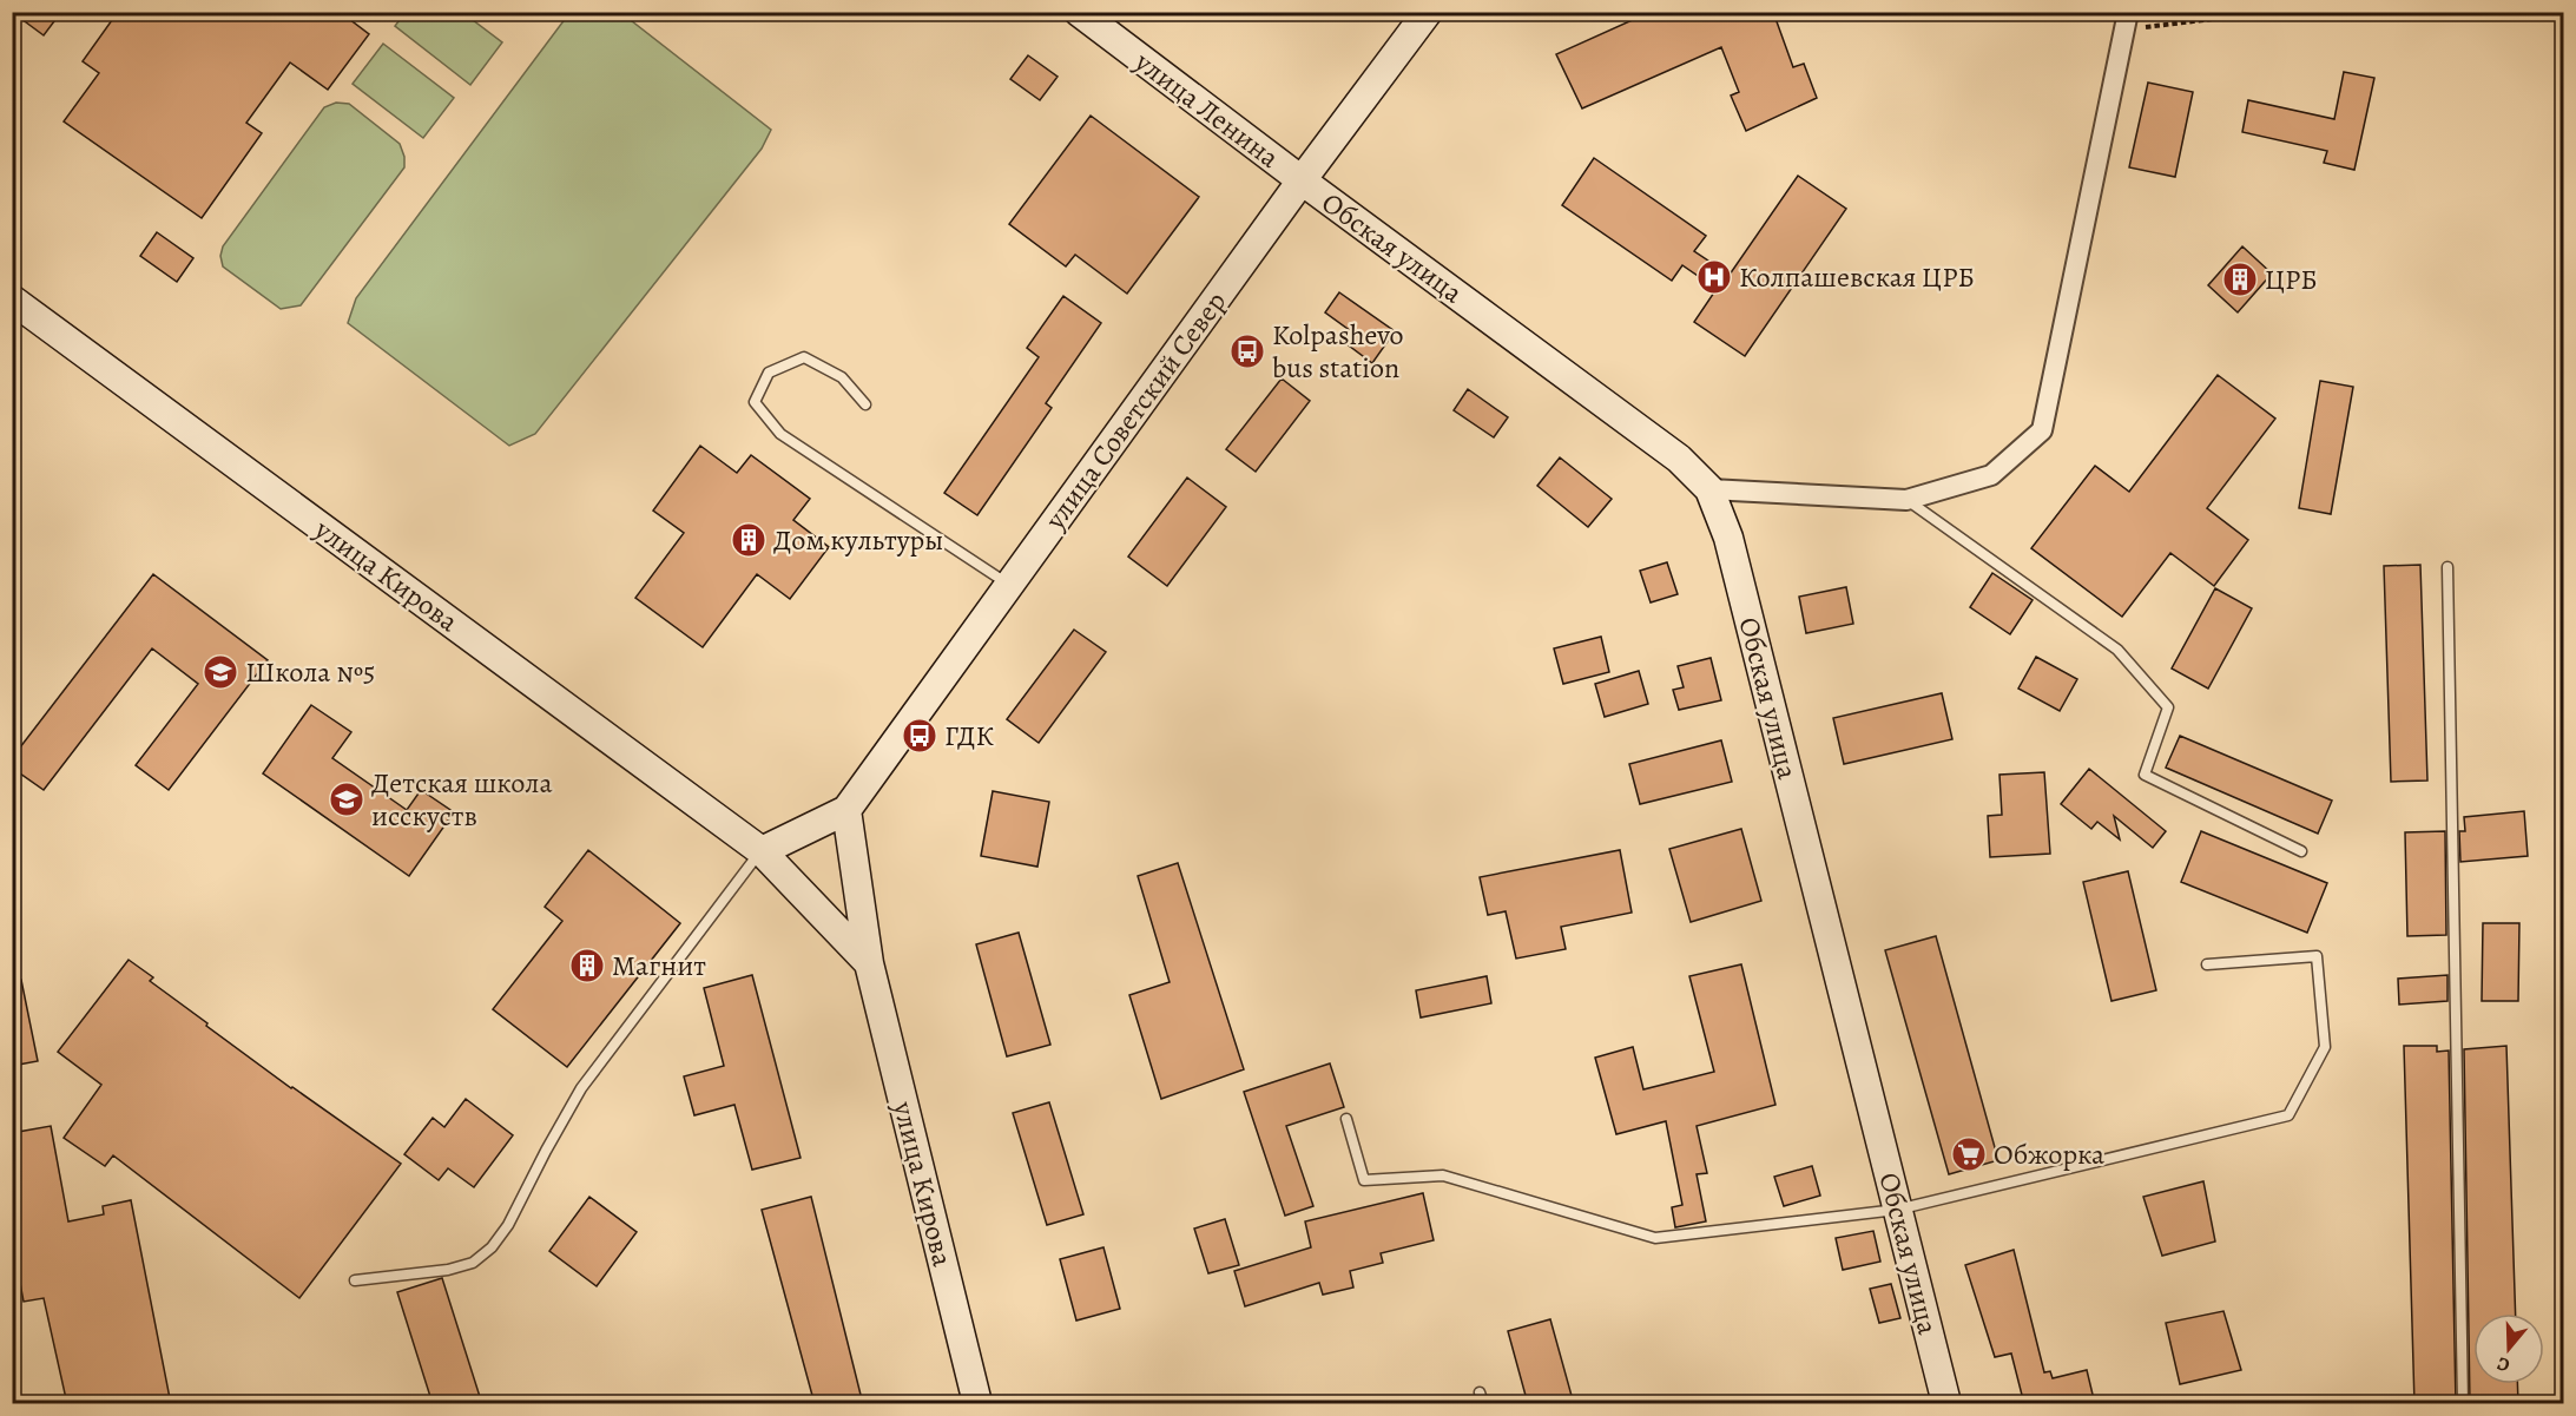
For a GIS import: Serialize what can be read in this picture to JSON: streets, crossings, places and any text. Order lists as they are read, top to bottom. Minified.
{"streets":{"street":["улица Ленина","Обская улица","улица Советский Север","улица Кирова"]},"crossings":[["улица Ленина","Обская улица"],["улица Ленина","улица Советский Север"],["Обская улица","улица Советский Север"],["улица Советский Север","улица Кирова"]],"places":{"hospital":["Колпашевская ЦРБ"],"building":["ЦРБ","Дом культуры","Магнит"],"bus stop":["Kolpashevo bus station","ГДК"],"school or university":["Школа №5","Детская школа исскуств"],"supermarket":["Обжорка"]},"north":"bottom"}
